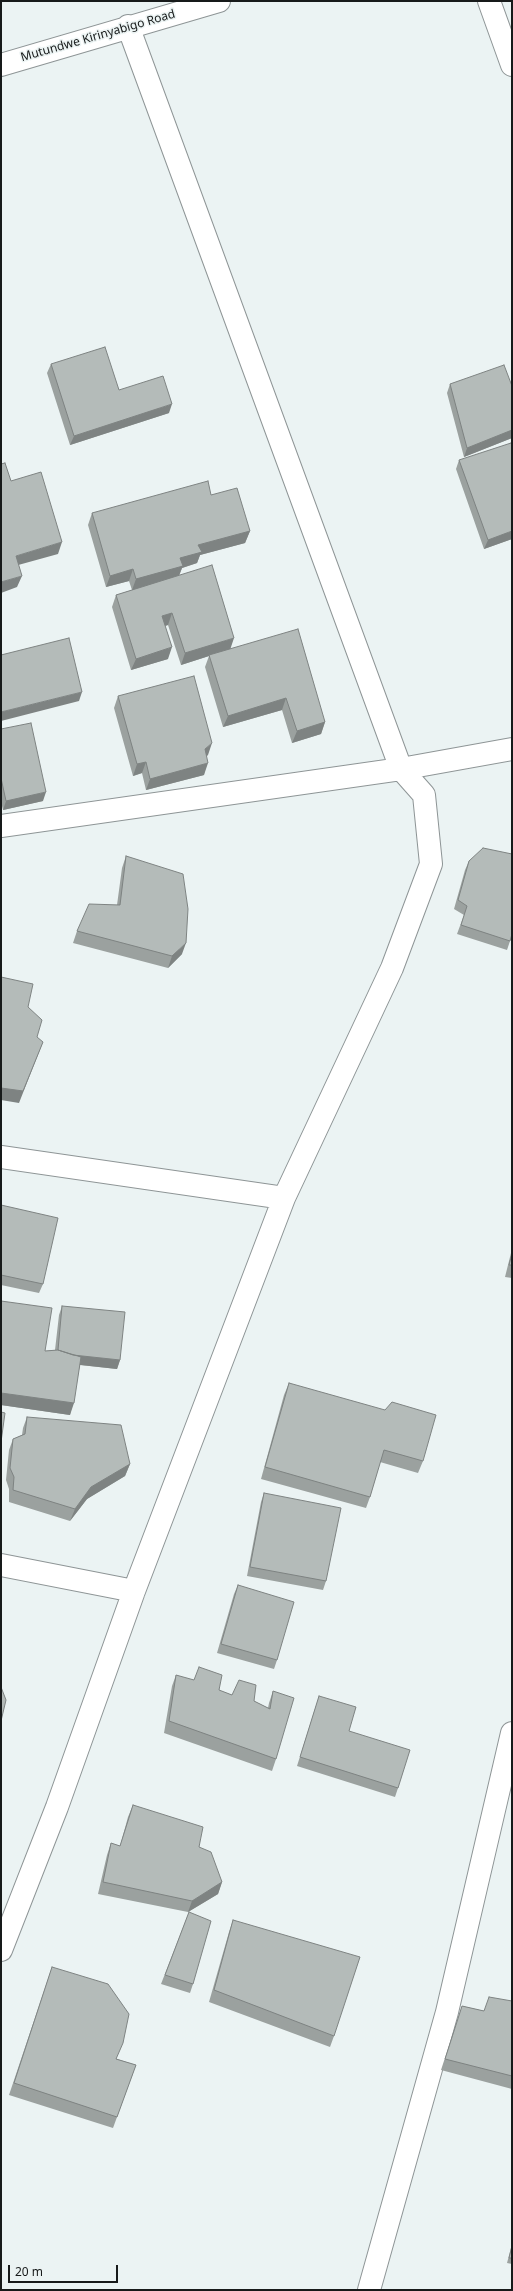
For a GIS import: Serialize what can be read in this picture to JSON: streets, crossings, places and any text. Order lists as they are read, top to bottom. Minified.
{"streets":{"street":["Mutundwe Kirinyabigo Road"]},"scale_bar":"20 m"}
